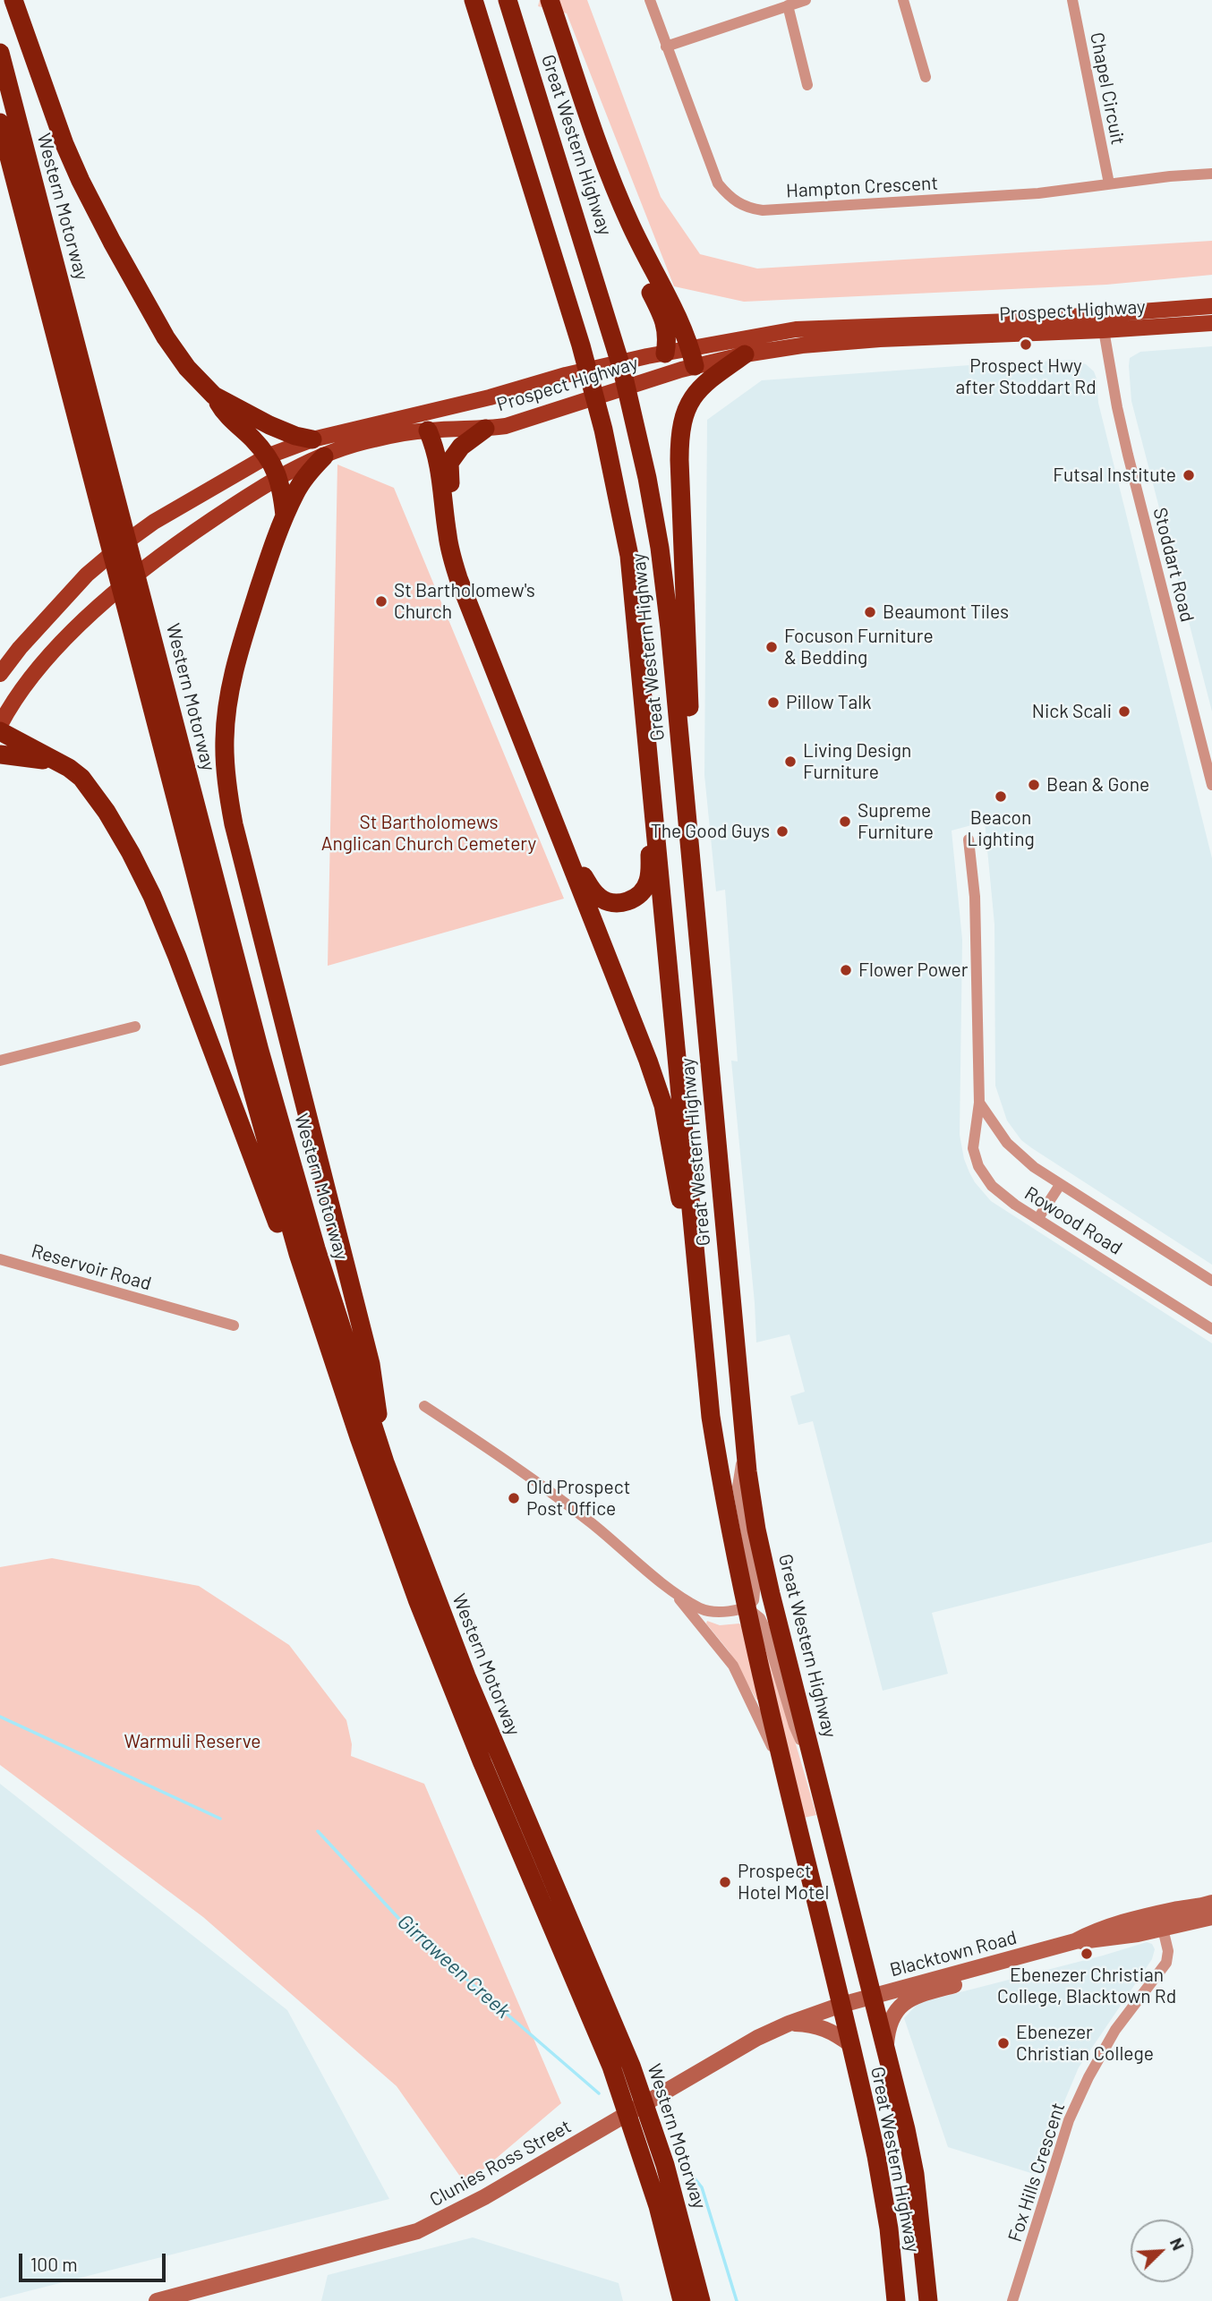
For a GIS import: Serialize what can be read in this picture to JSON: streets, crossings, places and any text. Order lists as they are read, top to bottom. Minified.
{"streets":{"highway":["Great Western Highway","Western Motorway"],"main road":["Prospect Highway"],"street":["Chapel Circuit","Hampton Crescent","Stoddart Road","Rowood Road","Reservoir Road","Blacktown Road","Clunies Ross Street","Fox Hills Crescent"]},"crossings":[["Chapel Circuit","Hampton Crescent"],["Great Western Highway","Blacktown Road"],["Great Western Highway","Clunies Ross Street"],["Prospect Highway","Stoddart Road"],["Blacktown Road","Clunies Ross Street"],["Blacktown Road","Fox Hills Crescent"]],"water":["Girraween Creek"],"parks":["St Bartholomews Anglican Church Cemetery","Warmuli Reserve"],"places":["Prospect Hwy after Stoddart Rd","Futsal Institute","St Bartholomew's Church","Beaumont Tiles","Focuson Furniture & Bedding","Pillow Talk","Nick Scali","Living Design Furniture","Bean & Gone","Beacon Lighting","Supreme Furniture","The Good Guys","Flower Power","Old Prospect Post Office","Prospect Hotel Motel","Ebenezer Christian College, Blacktown Rd","Ebenezer Christian College"],"scale_bar":"100 m","north":"top right"}
